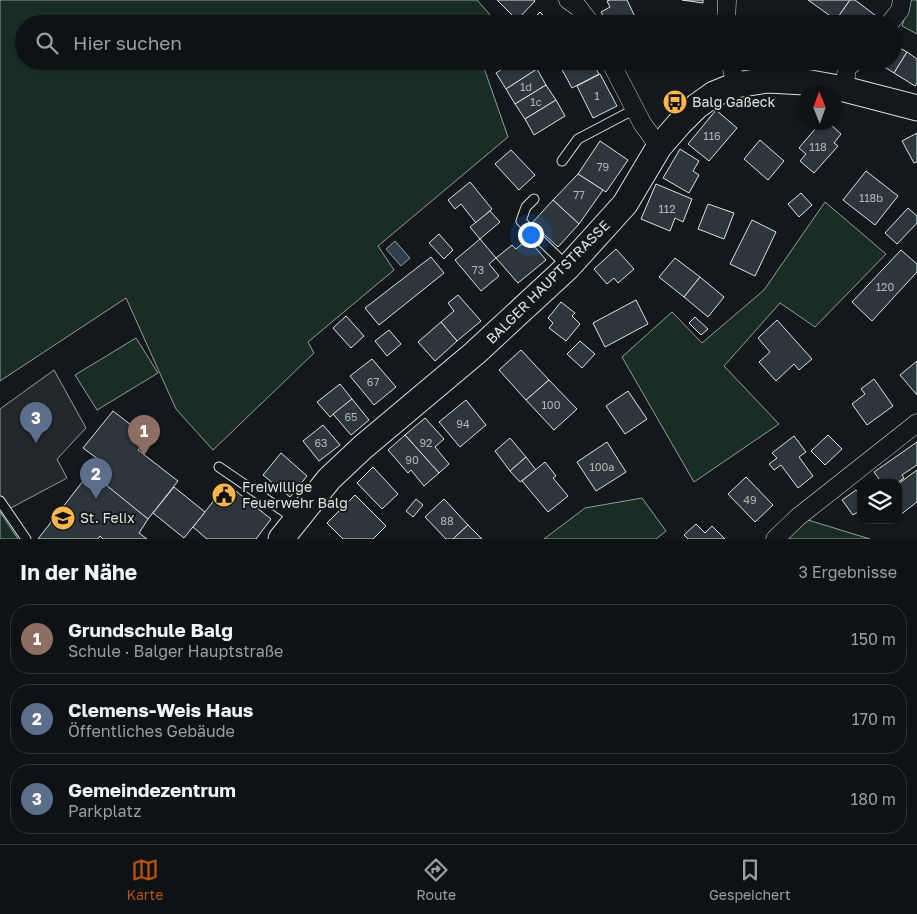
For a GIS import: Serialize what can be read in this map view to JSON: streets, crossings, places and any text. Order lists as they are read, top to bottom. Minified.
{"streets":{"street":["BALGER HAUPTSTRASSE"]},"places":{"bus stop":["Balg Gaßeck"],"public building":["Freiwillige Feuerwehr Balg"],"school or university":["St. Felix"]},"house_numbers":["1d","1","1c","116","118","79","77","118b","112","73","120","67","100","65","94","63","92","90","100a","49","88"],"north":"top","page":{"search":"Hier suchen","pins":["3","1","2"],"heading":["In der Nähe","3 Ergebnisse"],"list":[{"mark":"1","name":"Grundschule Balg","note":"Schule · Balger Hauptstraße","value":"150 m"},{"mark":"2","name":"Clemens-Weis Haus","note":"Öffentliches Gebäude","value":"170 m"},{"mark":"3","name":"Gemeindezentrum","note":"Parkplatz","value":"180 m"}],"nav":["Karte","Route","Gespeichert"]}}
